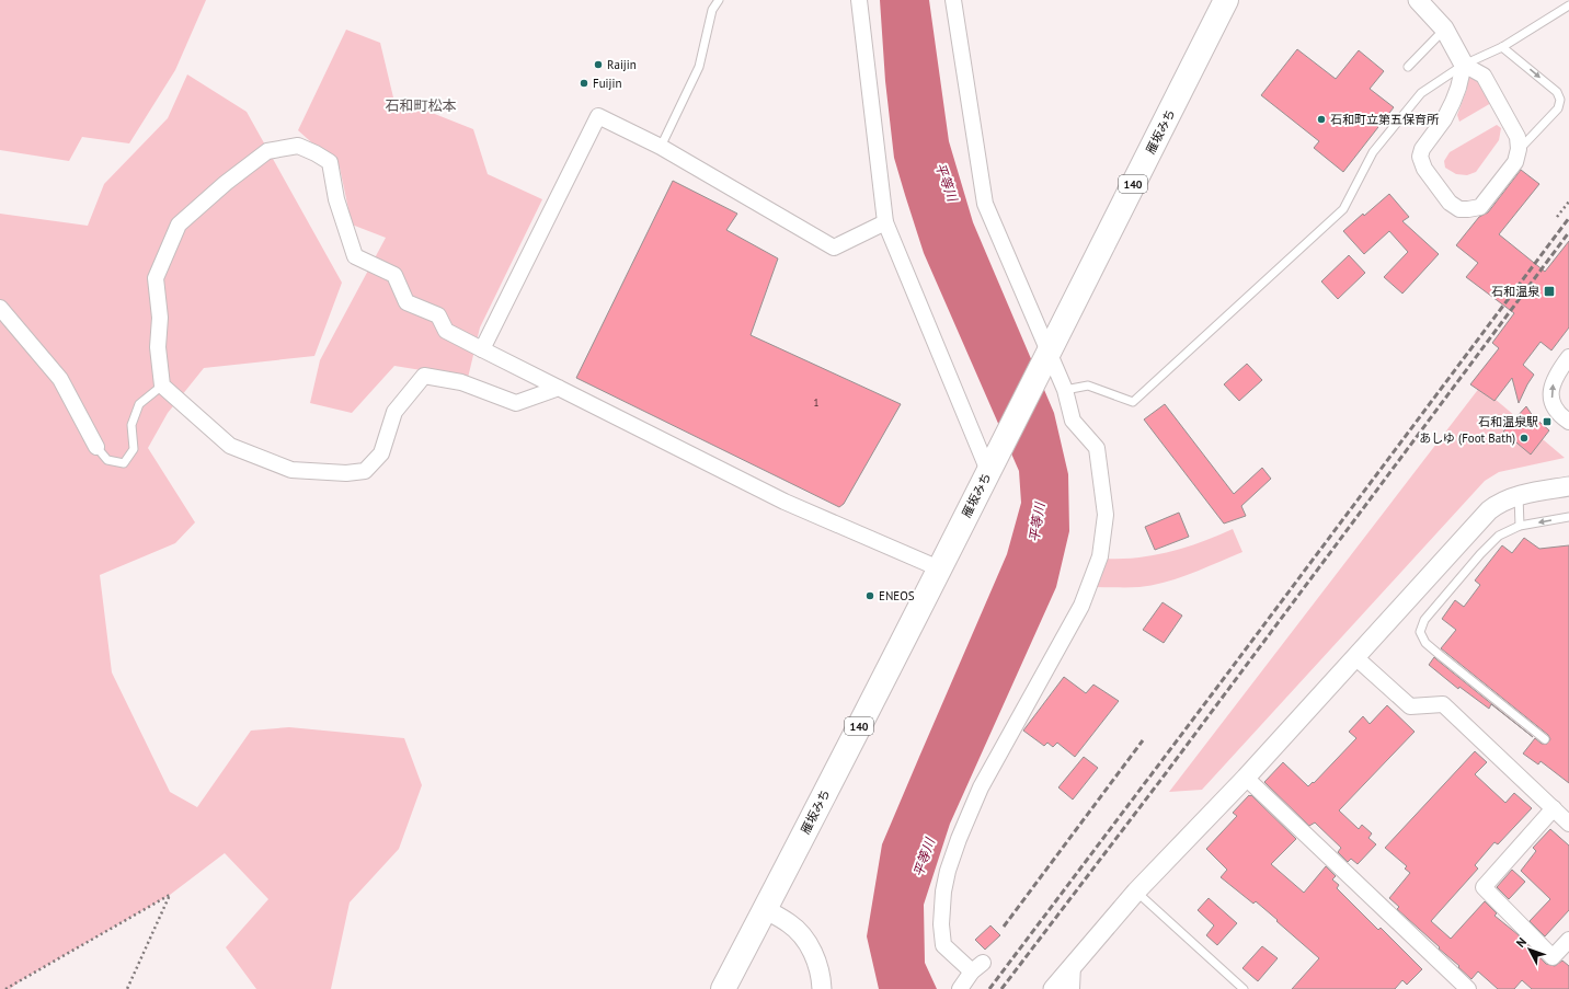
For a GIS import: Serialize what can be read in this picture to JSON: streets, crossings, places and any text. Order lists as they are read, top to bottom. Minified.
{"streets":{"highway":["雁坂みち","140"]},"districts":["石和町松本"],"water":["平等川"],"places":{"other":["Raijin","Fuijin","石和町立第五保育所","あしゆ (Foot Bath)","ENEOS"],"transit":["石和温泉","石和温泉駅"]},"house_numbers":["1"],"north":"top left"}
